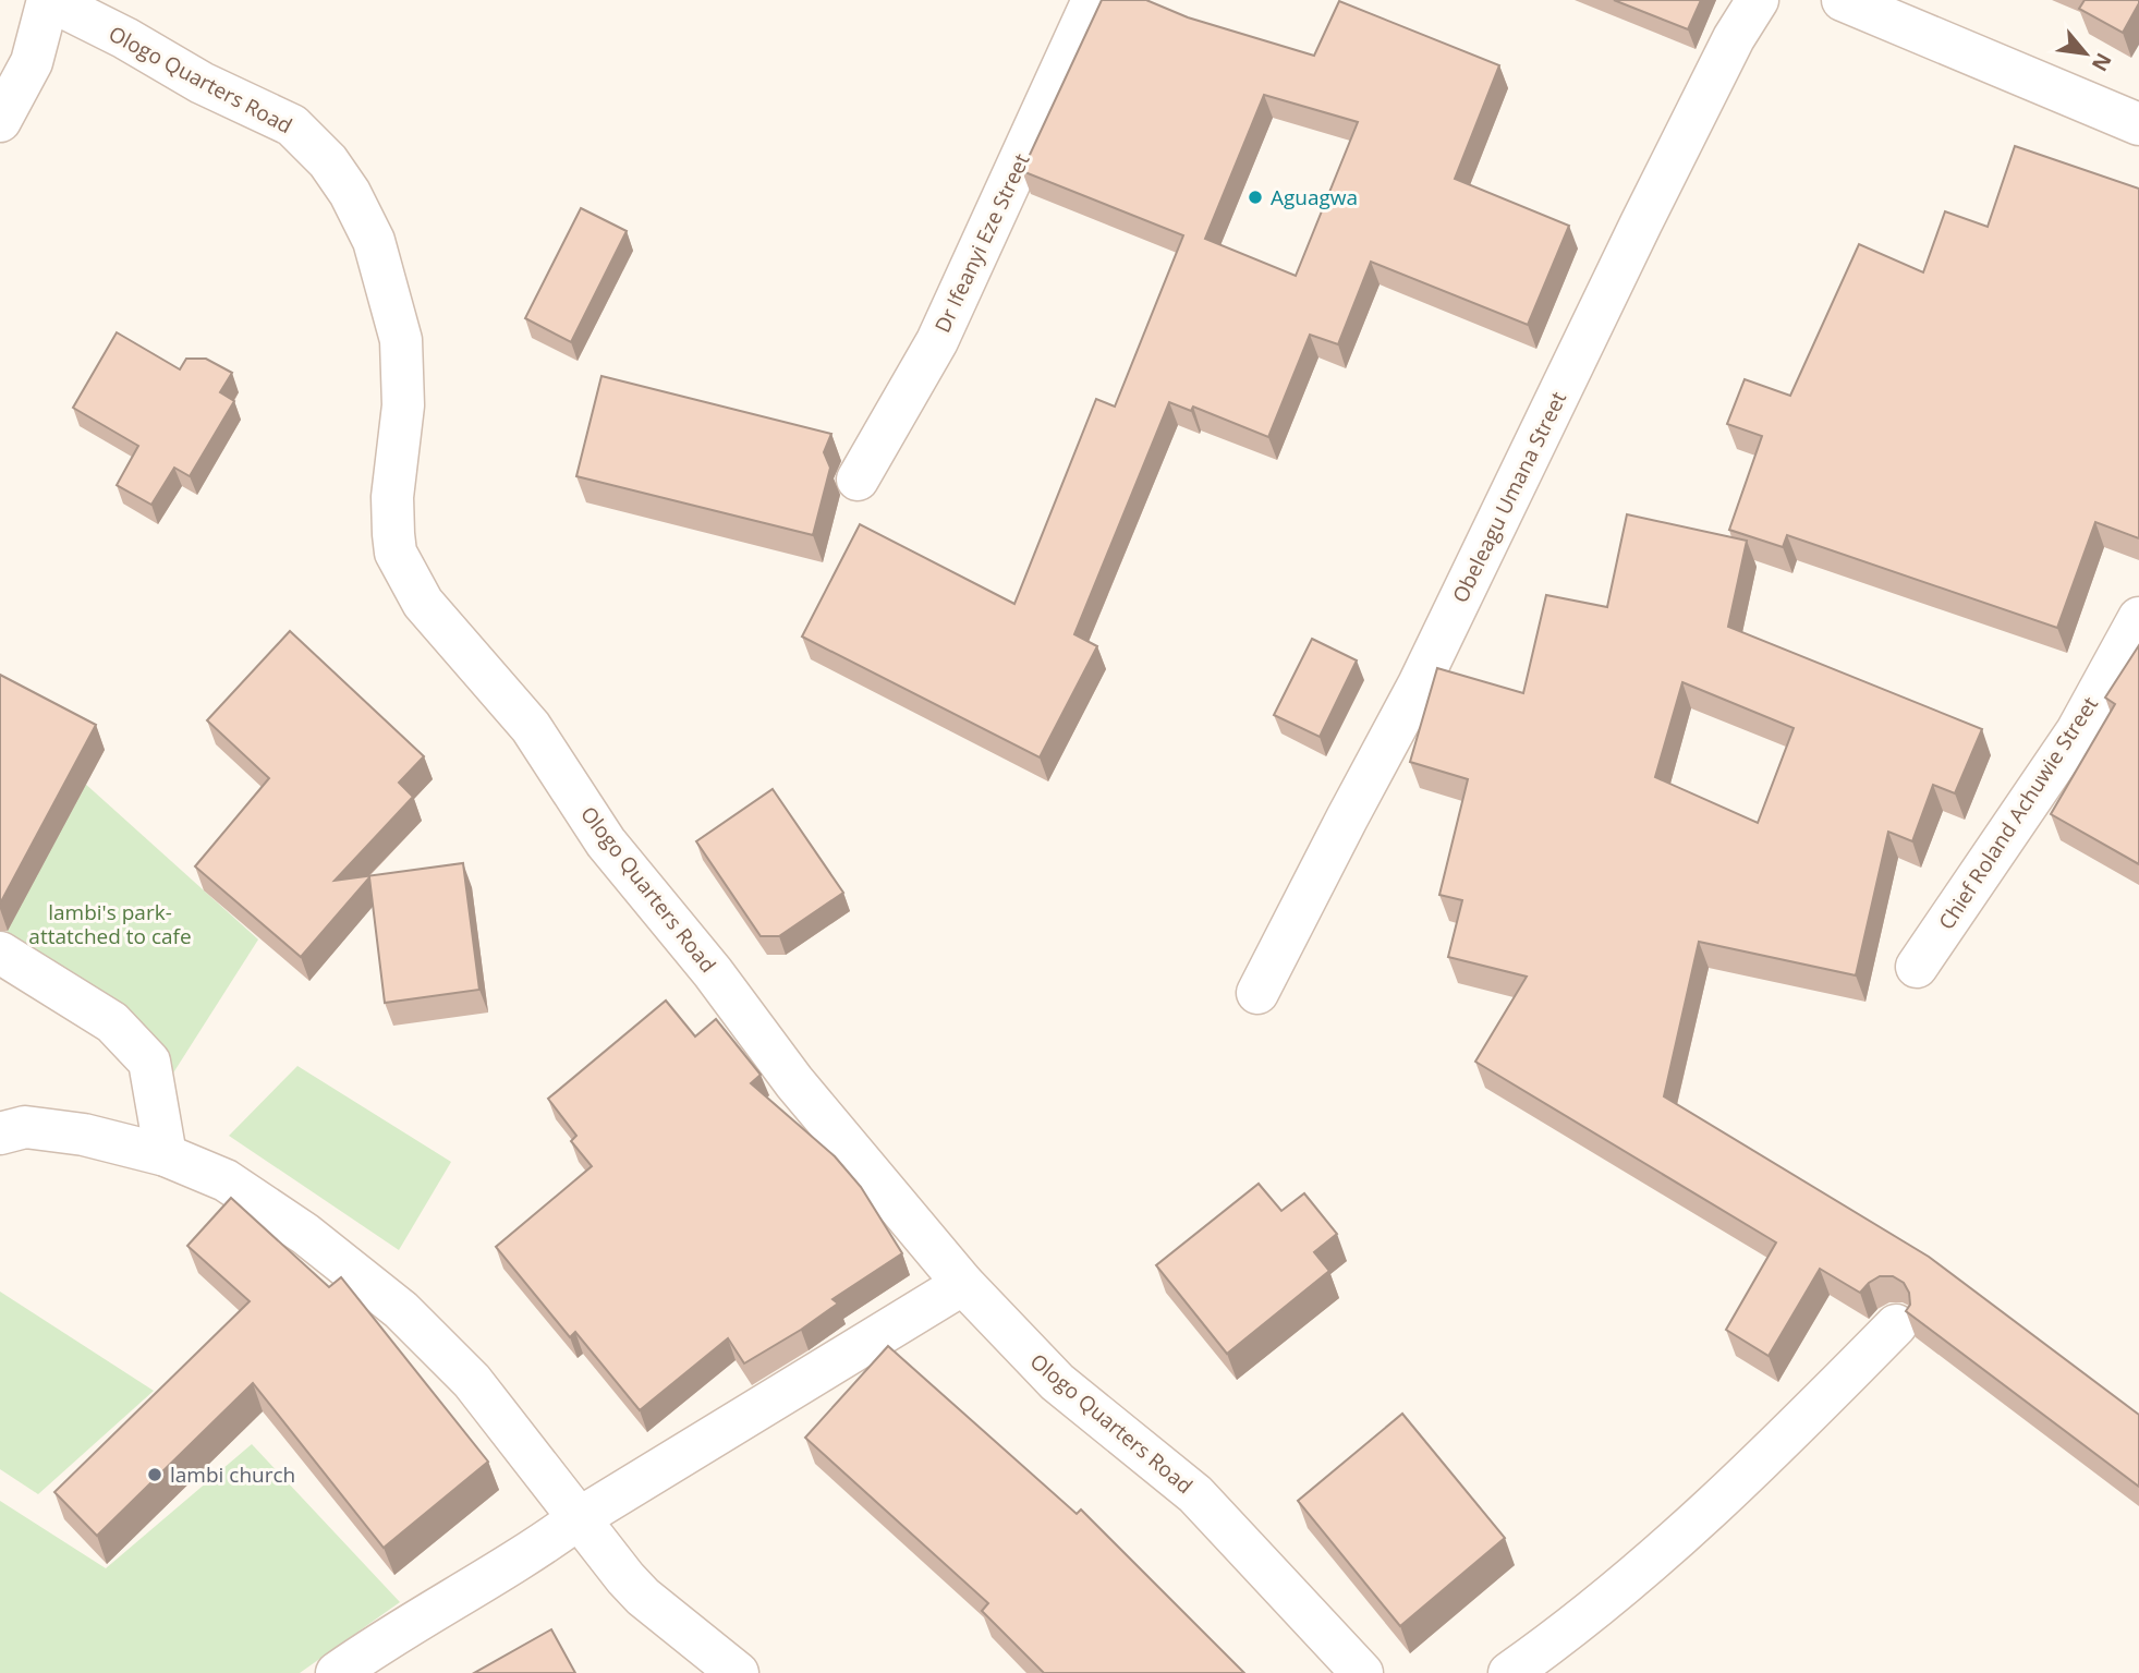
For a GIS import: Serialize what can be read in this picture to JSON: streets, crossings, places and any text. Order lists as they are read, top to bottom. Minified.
{"streets":{"street":["Ologo Quarters Road","Dr Ifeanyi Eze Street","Obeleagu Umana Street","Chief Roland Achuwie Street"]},"parks":["lambi's park- attatched to cafe"],"places":["Aguagwa","lambi church"],"north":"bottom right"}
